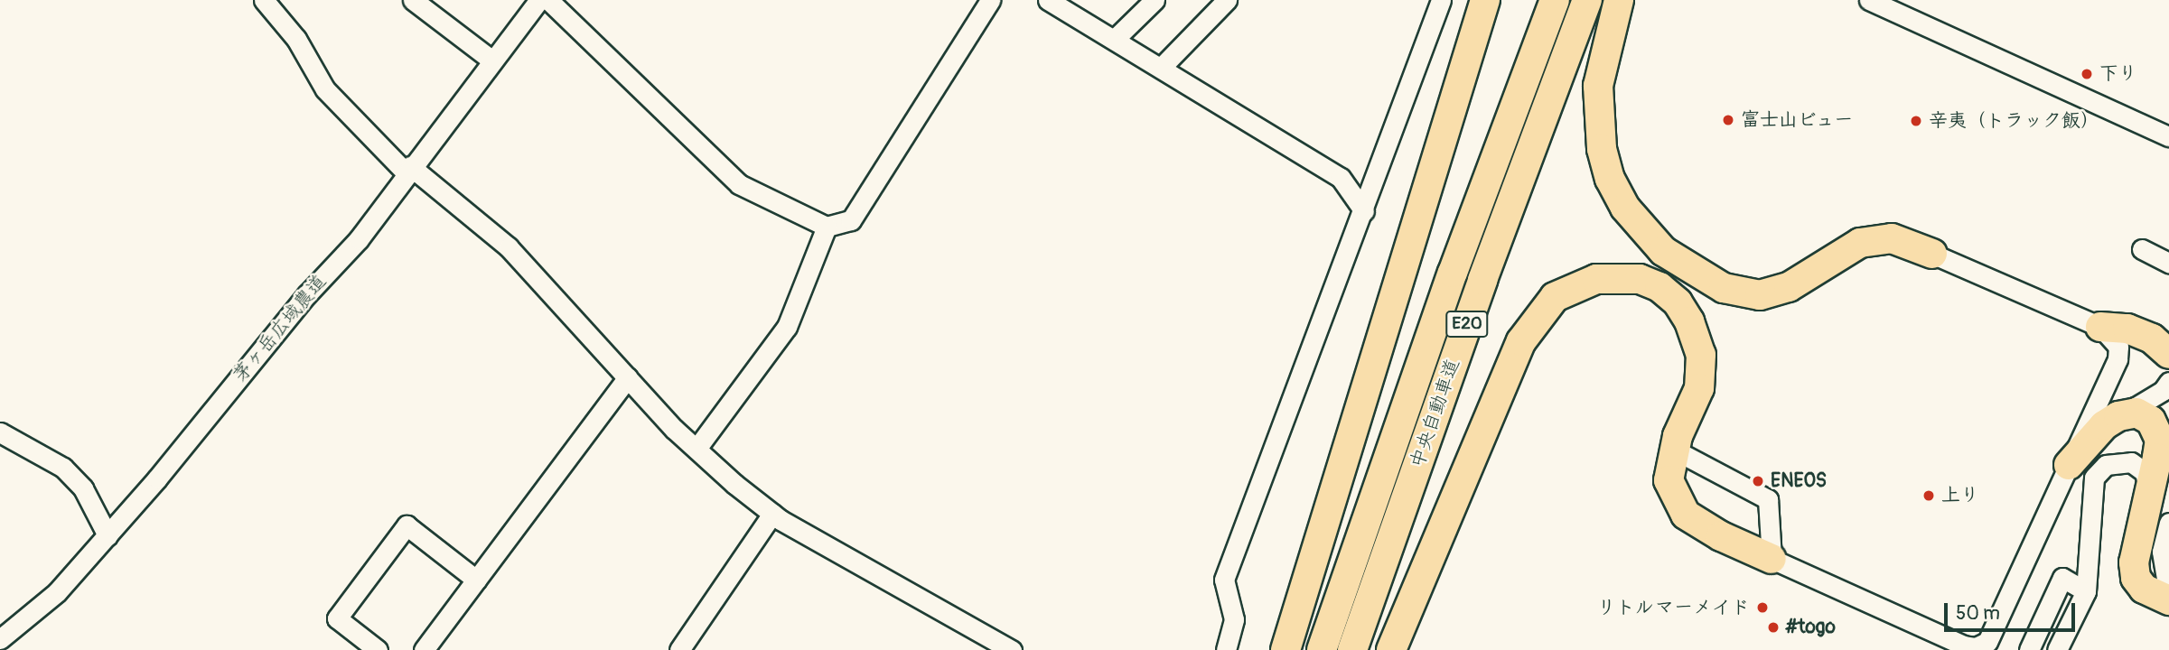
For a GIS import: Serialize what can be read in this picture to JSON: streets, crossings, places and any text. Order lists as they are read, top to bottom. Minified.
{"streets":{"highway":["E20","中央自動車道"],"street":["茅ヶ岳広域農道"]},"places":["下り","富士山ビュー","辛夷（トラック飯）","ENEOS","上り","リトルマーメイド","#togo"],"scale_bar":"50 m"}
